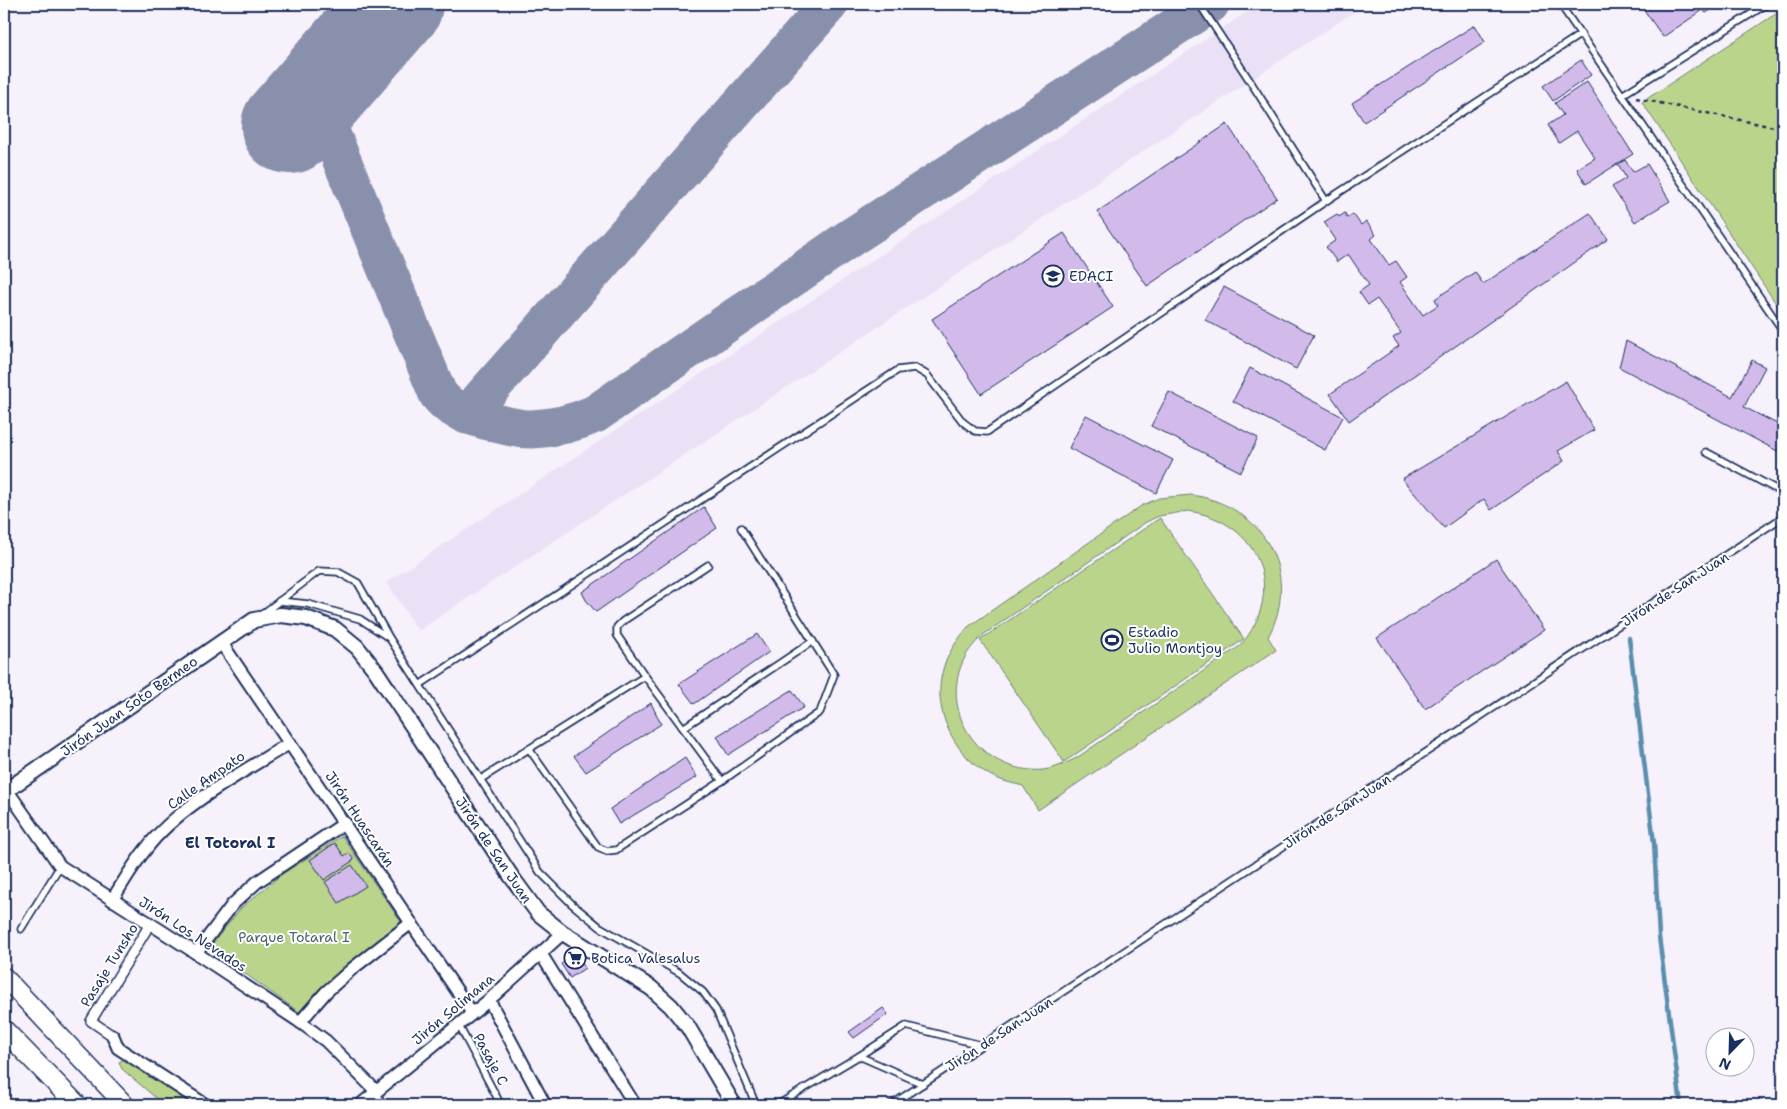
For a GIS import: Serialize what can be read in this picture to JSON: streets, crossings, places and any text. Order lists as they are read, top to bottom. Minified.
{"streets":{"street":["Jirón de San Juan","Jirón Juan Soto Bermeo","Calle Ampato","Jirón Huascarán","Jirón Los Nevados","Pasaje Tunsho","Jirón Solimana"],"lane":["Pasaje C"]},"crossings":[["Jirón de San Juan","Jirón Juan Soto Bermeo"],["Jirón de San Juan","Jirón Solimana"],["Jirón Juan Soto Bermeo","Jirón Huascarán"],["Jirón Juan Soto Bermeo","Jirón Los Nevados"],["Calle Ampato","Jirón Huascarán"],["Calle Ampato","Jirón Los Nevados"],["Jirón Huascarán","Jirón Solimana"],["Jirón Los Nevados","Pasaje Tunsho"],["Jirón Los Nevados","Jirón Solimana"],["Jirón Solimana","Pasaje C"]],"districts":["El Totoral I"],"parks":["Parque Totaral I"],"places":{"school or university":["EDACI"],"sports":["Estadio Julio Montjoy"],"supermarket":["Botica Valesalus"]},"north":"bottom left"}
